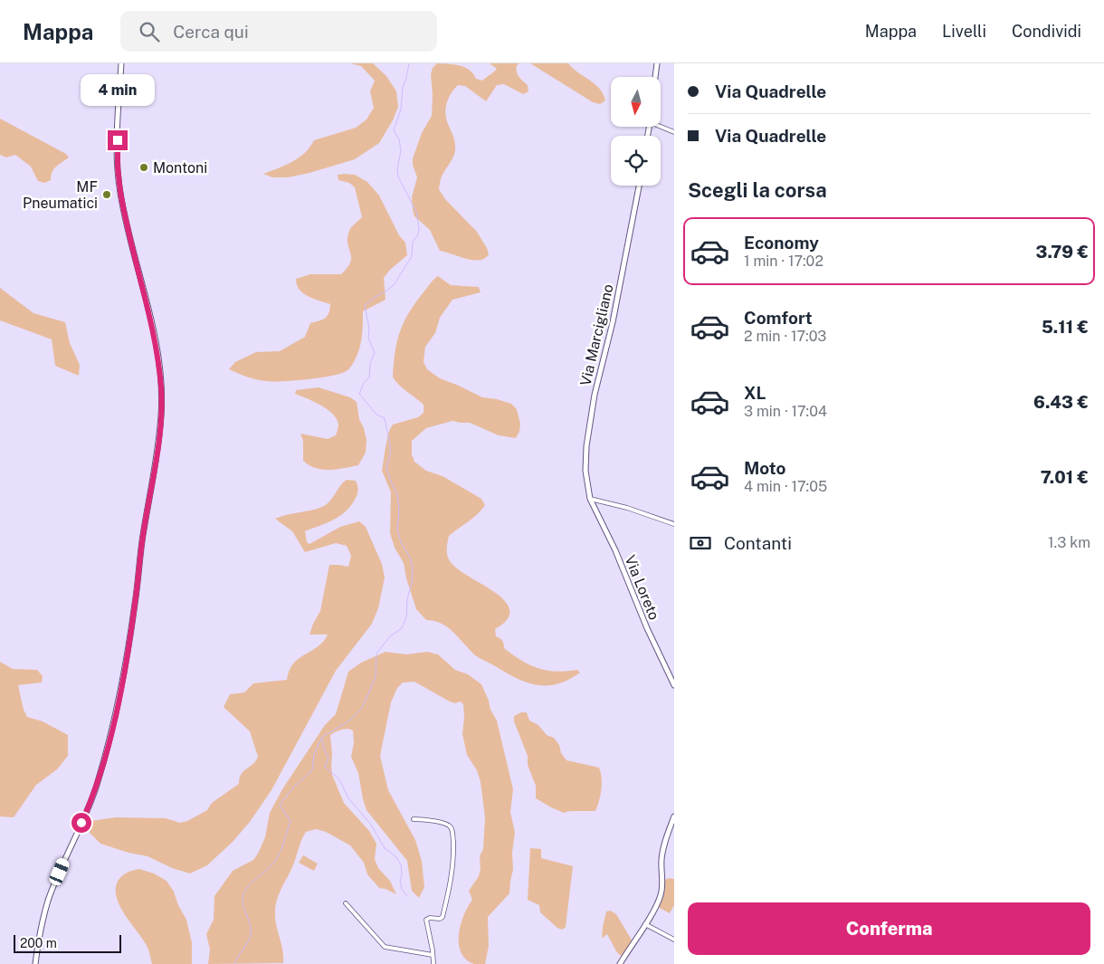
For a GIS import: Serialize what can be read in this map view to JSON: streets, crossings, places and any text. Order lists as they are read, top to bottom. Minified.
{"streets":{"street":["Via Marcigliano","Via Loreto"]},"crossings":[["Via Marcigliano","Via Loreto"]],"places":["Montoni","MF Pneumatici"],"scale_bar":"200 m","north":"bottom","page":{"header":"Mappa","search":"Cerca qui","nav":["Mappa","Livelli","Condividi"],"banner":["Via Quadrelle","Via Quadrelle"],"bubble":"4 min","heading":"Scegli la corsa","list":[{"name":"Economy","note":"1 min · 17:02","value":"3.79 €"},{"name":"Comfort","note":"2 min · 17:03","value":"5.11 €"},{"name":"XL","note":"3 min · 17:04","value":"6.43 €"},{"name":"Moto","note":"4 min · 17:05","value":"7.01 €"}],"pay":["Contanti","1.3 km"],"buttons":"Conferma","scale":"200 m"}}
